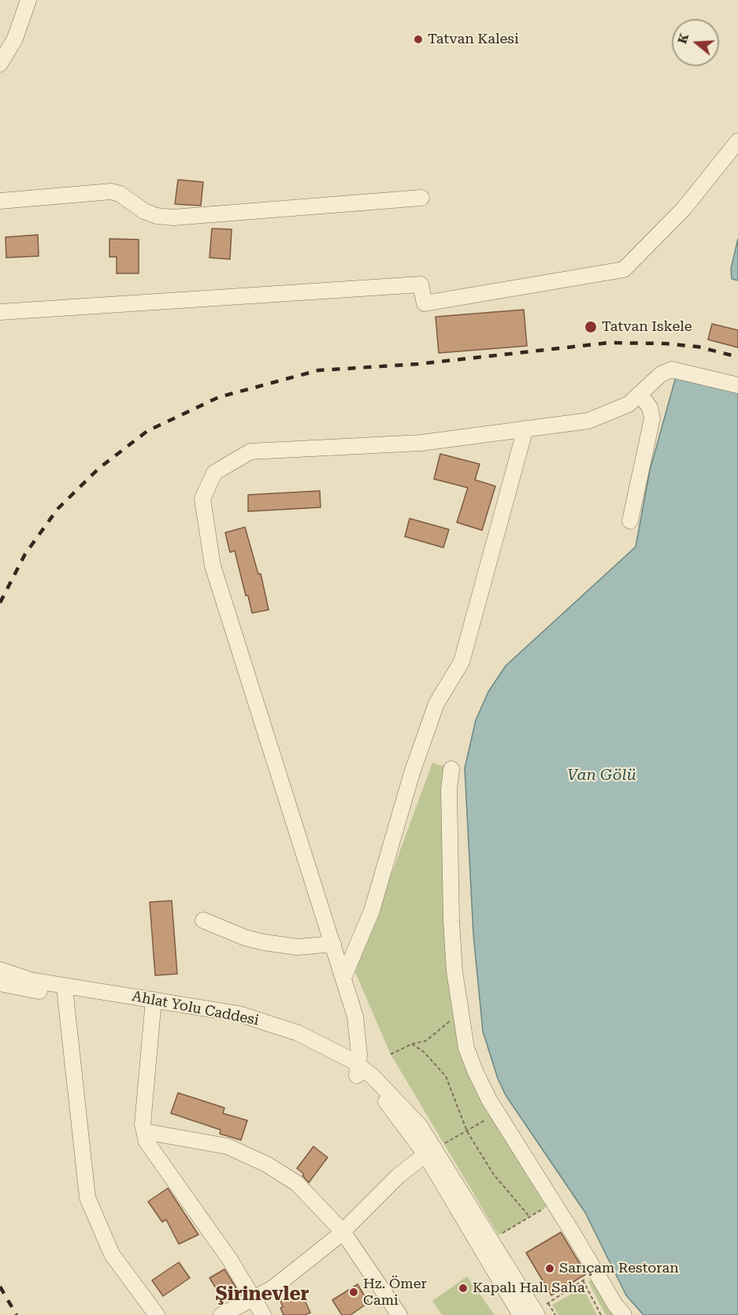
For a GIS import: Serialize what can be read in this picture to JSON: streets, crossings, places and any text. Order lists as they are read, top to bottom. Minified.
{"streets":{"street":["Ahlat Yolu Caddesi"]},"districts":["Şirinevler"],"water":["Van Gölü"],"places":["Tatvan Kalesi","Tatvan Iskele","Sarıçam Restoran","Kapalı Halı Saha","Hz. Ömer Cami"],"north":"left"}
